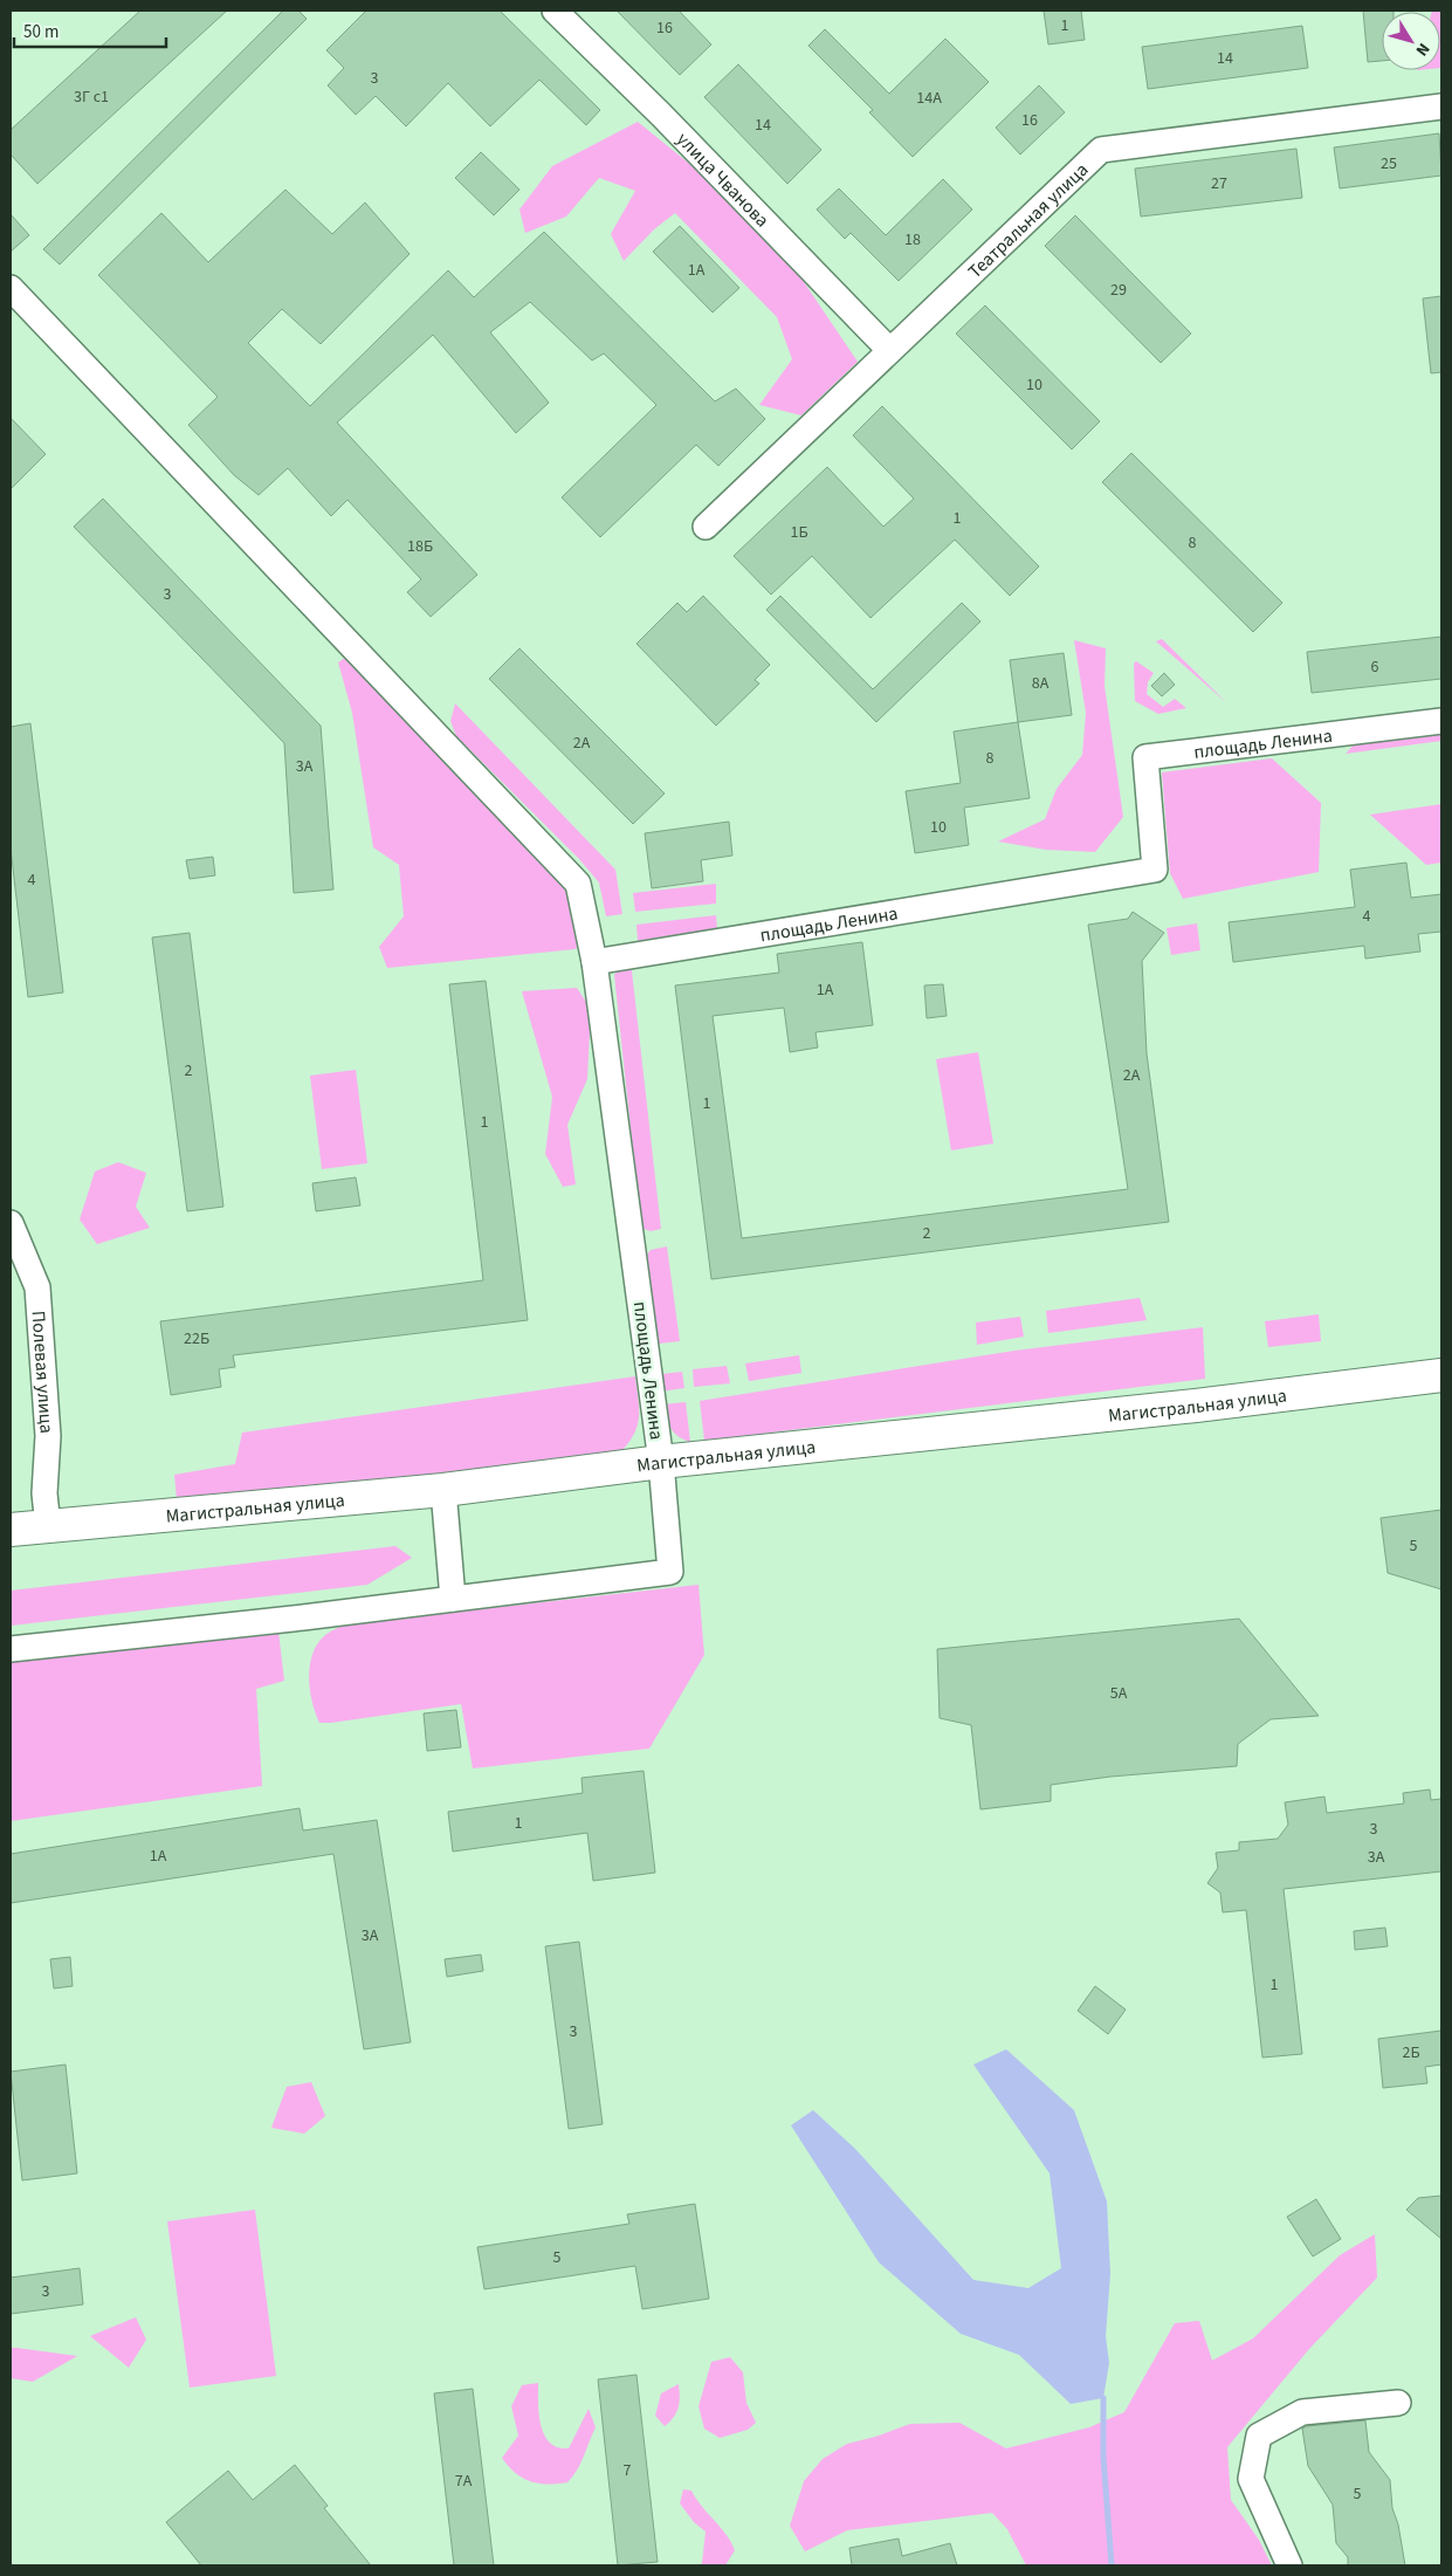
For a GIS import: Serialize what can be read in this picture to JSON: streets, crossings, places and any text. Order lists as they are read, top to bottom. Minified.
{"streets":{"main road":["Магистральная улица"],"street":["улица Чванова","Театральная улица","площадь Ленина","Полевая улица"]},"crossings":[["улица Чванова","Театральная улица"],["площадь Ленина","Магистральная улица"],["Полевая улица","Магистральная улица"]],"house_numbers":["1","16","14","3","3Г с1","14А","16","14","25","27","18","1А","29","10","1","1Б","8","18Б","3","6","8А","2А","8","3А","10","4","4","1А","2","2А","1","1","2","22Б","5","5А","1","3","1А","3А","3А","1","3","2Б","5","3","7","7А","5"],"scale_bar":"50 m","north":"bottom right"}
